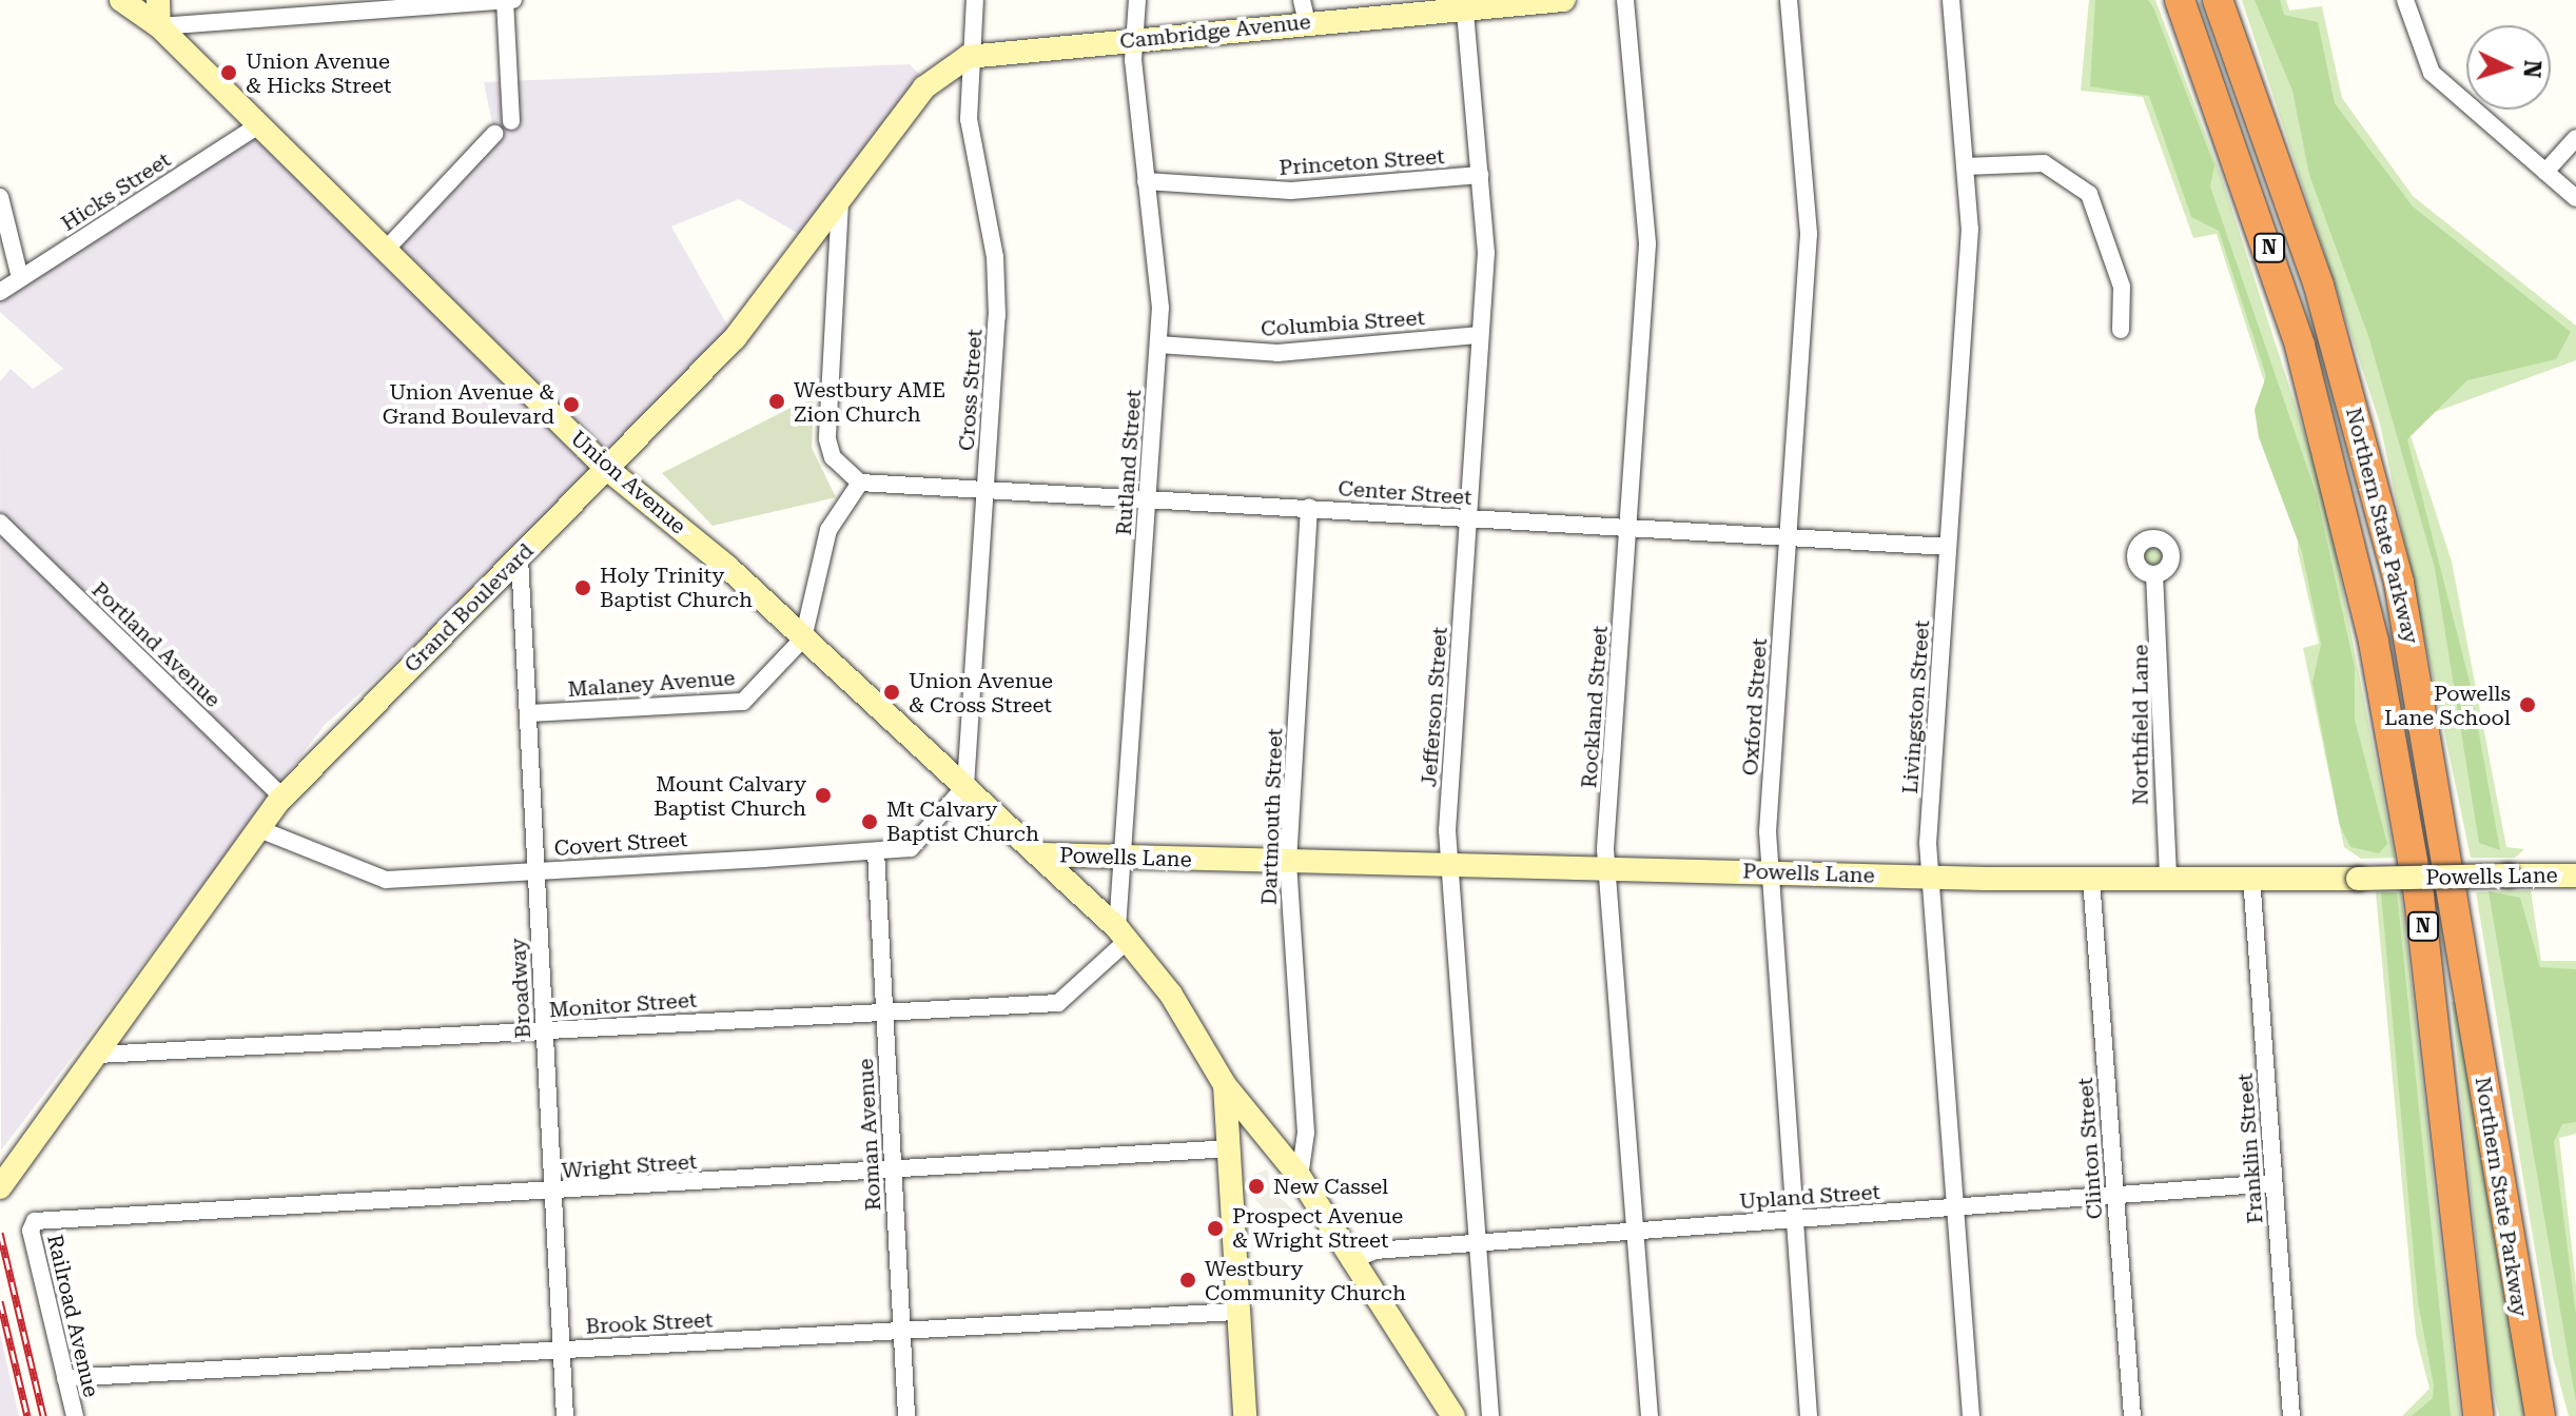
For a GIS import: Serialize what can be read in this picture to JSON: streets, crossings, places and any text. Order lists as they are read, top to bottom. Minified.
{"streets":{"highway":["N","Northern State Parkway"],"street":["Cambridge Avenue","Princeton Street","Hicks Street","Columbia Street","Cross Street","Rutland Street","Union Avenue","Center Street","Grand Boulevard","Portland Avenue","Malaney Avenue","Jefferson Street","Rockland Street","Oxford Street","Livingston Street","Northfield Lane","Dartmouth Street","Covert Street","Powells Lane","Broadway","Monitor Street","Roman Avenue","Clinton Street","Franklin Street","Wright Street","Upland Street","Railroad Avenue","Brook Street"]},"crossings":[["Cambridge Avenue","Cross Street"],["Cambridge Avenue","Rutland Street"],["Cambridge Avenue","Grand Boulevard"],["Cambridge Avenue","Jefferson Street"],["Princeton Street","Rutland Street"],["Princeton Street","Jefferson Street"],["Hicks Street","Union Avenue"],["Columbia Street","Rutland Street"],["Columbia Street","Jefferson Street"],["Cross Street","Union Avenue"],["Cross Street","Center Street"],["Cross Street","Grand Boulevard"],["Cross Street","Covert Street"],["Rutland Street","Union Avenue"],["Rutland Street","Center Street"],["Rutland Street","Powells Lane"],["Rutland Street","Monitor Street"],["Union Avenue","Grand Boulevard"],["Union Avenue","Malaney Avenue"],["Union Avenue","Dartmouth Street"],["Union Avenue","Covert Street"],["Union Avenue","Powells Lane"],["Union Avenue","Monitor Street"],["Union Avenue","Upland Street"],["Center Street","Jefferson Street"],["Center Street","Rockland Street"],["Center Street","Oxford Street"],["Center Street","Livingston Street"],["Center Street","Dartmouth Street"],["Grand Boulevard","Portland Avenue"],["Grand Boulevard","Covert Street"],["Grand Boulevard","Broadway"],["Grand Boulevard","Monitor Street"],["Malaney Avenue","Broadway"],["Jefferson Street","Powells Lane"],["Jefferson Street","Upland Street"],["Rockland Street","Powells Lane"],["Rockland Street","Upland Street"],["Oxford Street","Powells Lane"],["Oxford Street","Upland Street"],["Livingston Street","Powells Lane"],["Livingston Street","Upland Street"],["Northfield Lane","Powells Lane"],["Dartmouth Street","Powells Lane"],["Covert Street","Broadway"],["Covert Street","Roman Avenue"],["Powells Lane","Clinton Street"],["Powells Lane","Franklin Street"],["Broadway","Monitor Street"],["Broadway","Wright Street"],["Broadway","Brook Street"],["Monitor Street","Roman Avenue"],["Roman Avenue","Wright Street"],["Roman Avenue","Brook Street"],["Clinton Street","Upland Street"],["Franklin Street","Upland Street"],["Wright Street","Railroad Avenue"],["Railroad Avenue","Brook Street"]],"places":["Union Avenue & Hicks Street","Westbury AME Zion Church","Union Avenue & Grand Boulevard","Holy Trinity Baptist Church","Union Avenue & Cross Street","Powells Lane School","Mount Calvary Baptist Church","Mt Calvary Baptist Church","New Cassel","Prospect Avenue & Wright Street","Westbury Community Church"],"north":"right"}
